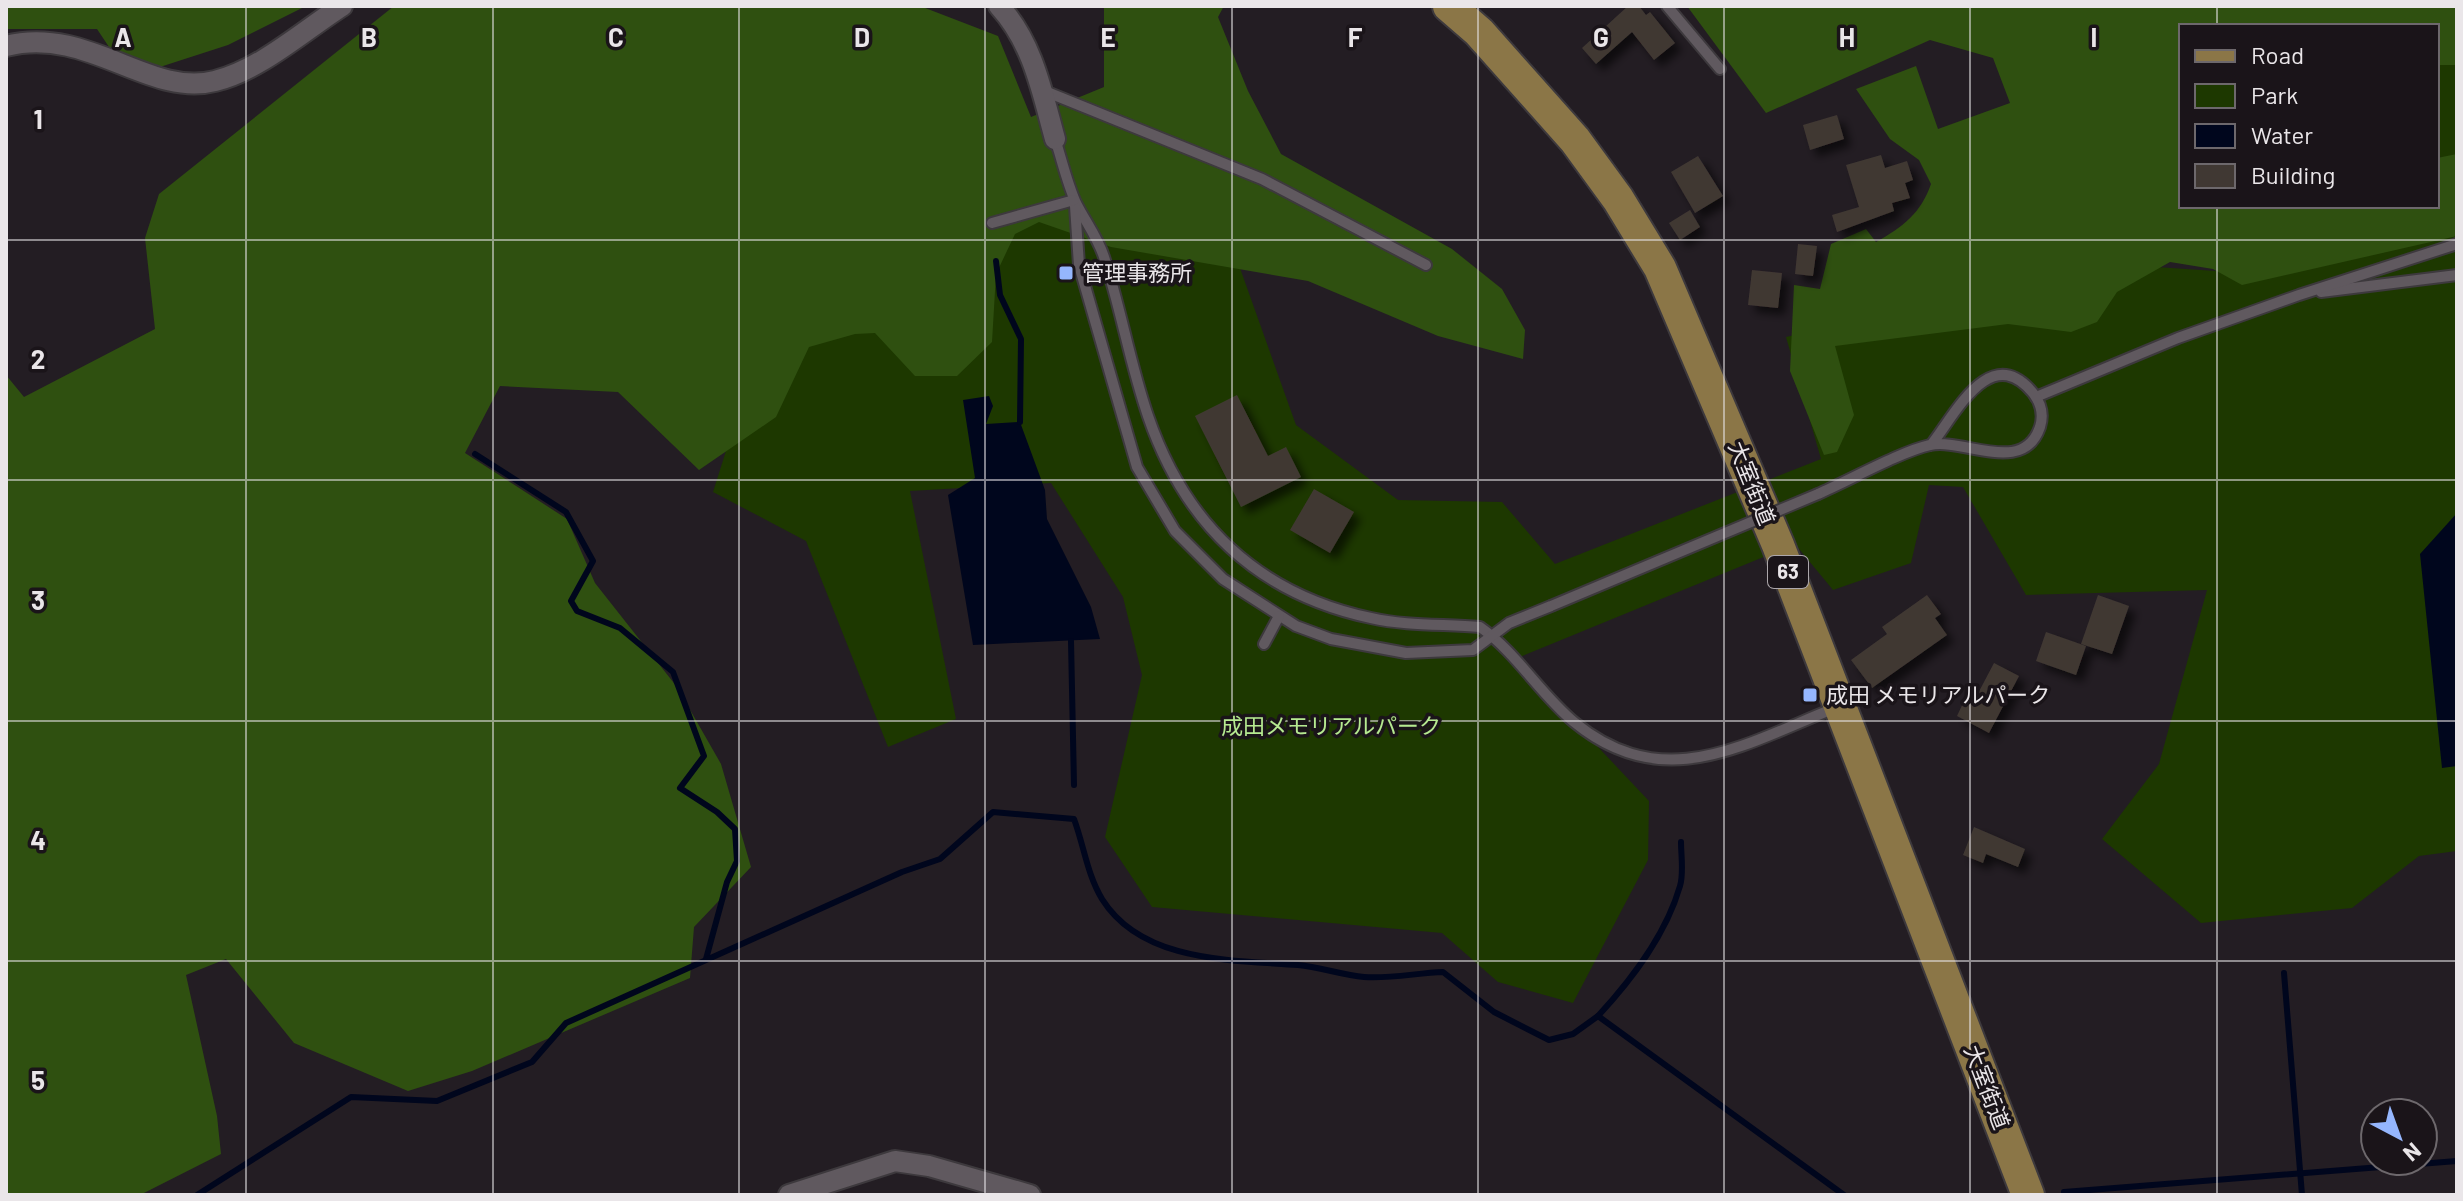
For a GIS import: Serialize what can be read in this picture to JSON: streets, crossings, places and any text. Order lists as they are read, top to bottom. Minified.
{"streets":{"main road":["大室街道","63"]},"parks":["成田メモリアルパーク"],"places":{"transit":["管理事務所","成田 メモリアルパーク"]},"legend":["Road","Park","Water","Building"],"north":"bottom right","grid":{"columns":["A","B","C","D","E","F","G","H","I"],"rows":["1","2","3","4","5"]}}
